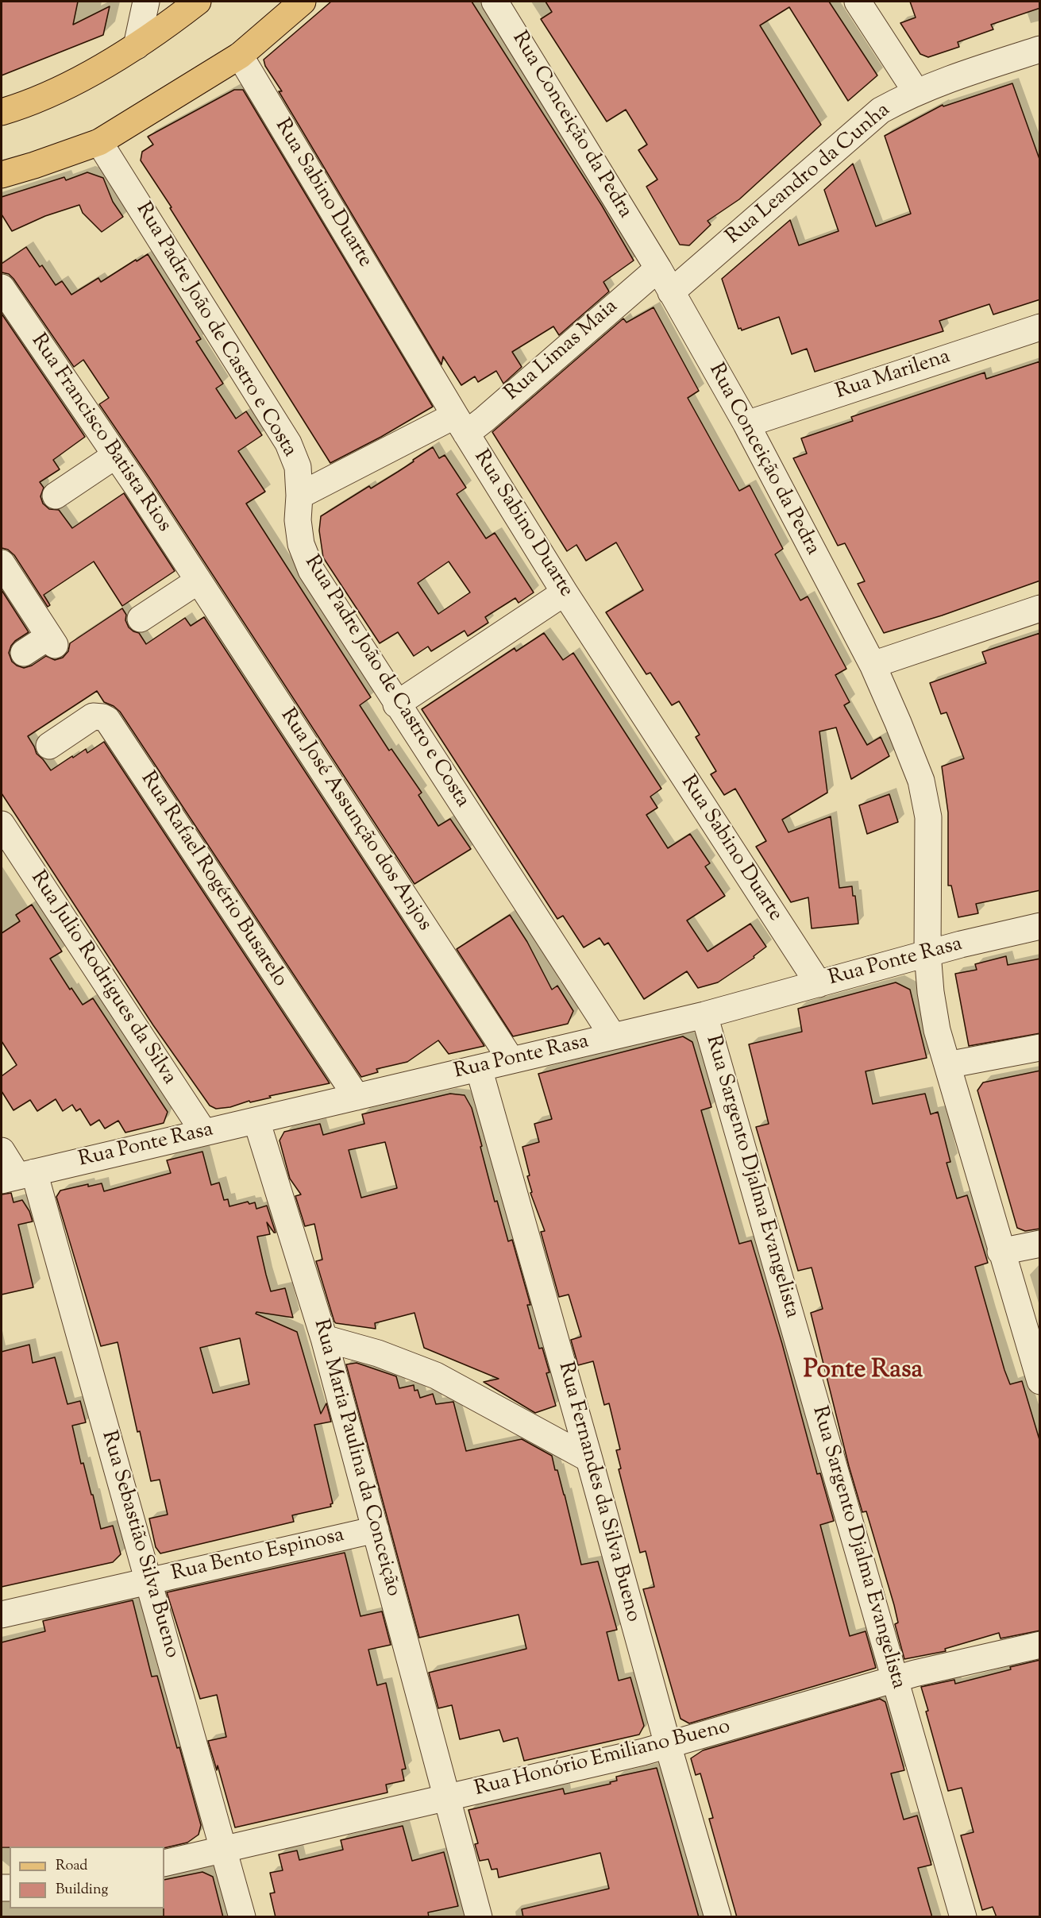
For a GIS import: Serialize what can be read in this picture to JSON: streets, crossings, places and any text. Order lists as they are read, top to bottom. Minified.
{"streets":{"street":["Rua Conceição da Pedra","Rua Leandro da Cunha","Rua Sabino Duarte","Rua Padre João de Castro e Costa","Rua Limas Maia","Rua Marilena","Rua Francisco Batista Rios","Rua José Assunção dos Anjos","Rua Rafael Rogério Busarelo","Rua Ponte Rasa","Rua Julio Rodrigues da Silva","Rua Sargento Djalma Evangelista","Rua Maria Paulina da Conceição","Rua Fernandes da Silva Bueno","Rua Sebastião Silva Bueno","Rua Bento Espinosa","Rua Honório Emiliano Bueno"]},"crossings":[["Rua Conceição da Pedra","Rua Leandro da Cunha"],["Rua Conceição da Pedra","Rua Limas Maia"],["Rua Conceição da Pedra","Rua Marilena"],["Rua Conceição da Pedra","Rua Ponte Rasa"],["Rua Sabino Duarte","Rua Limas Maia"],["Rua Sabino Duarte","Rua Ponte Rasa"],["Rua Padre João de Castro e Costa","Rua Limas Maia"],["Rua Padre João de Castro e Costa","Rua Ponte Rasa"],["Rua Francisco Batista Rios","Rua José Assunção dos Anjos"],["Rua José Assunção dos Anjos","Rua Ponte Rasa"],["Rua Rafael Rogério Busarelo","Rua Ponte Rasa"],["Rua Ponte Rasa","Rua Julio Rodrigues da Silva"],["Rua Ponte Rasa","Rua Sargento Djalma Evangelista"],["Rua Ponte Rasa","Rua Maria Paulina da Conceição"],["Rua Ponte Rasa","Rua Fernandes da Silva Bueno"],["Rua Ponte Rasa","Rua Sebastião Silva Bueno"],["Rua Sargento Djalma Evangelista","Rua Honório Emiliano Bueno"],["Rua Maria Paulina da Conceição","Rua Bento Espinosa"],["Rua Maria Paulina da Conceição","Rua Honório Emiliano Bueno"],["Rua Fernandes da Silva Bueno","Rua Honório Emiliano Bueno"],["Rua Sebastião Silva Bueno","Rua Bento Espinosa"],["Rua Sebastião Silva Bueno","Rua Honório Emiliano Bueno"]],"districts":["Ponte Rasa"],"legend":["Road","Building"]}
